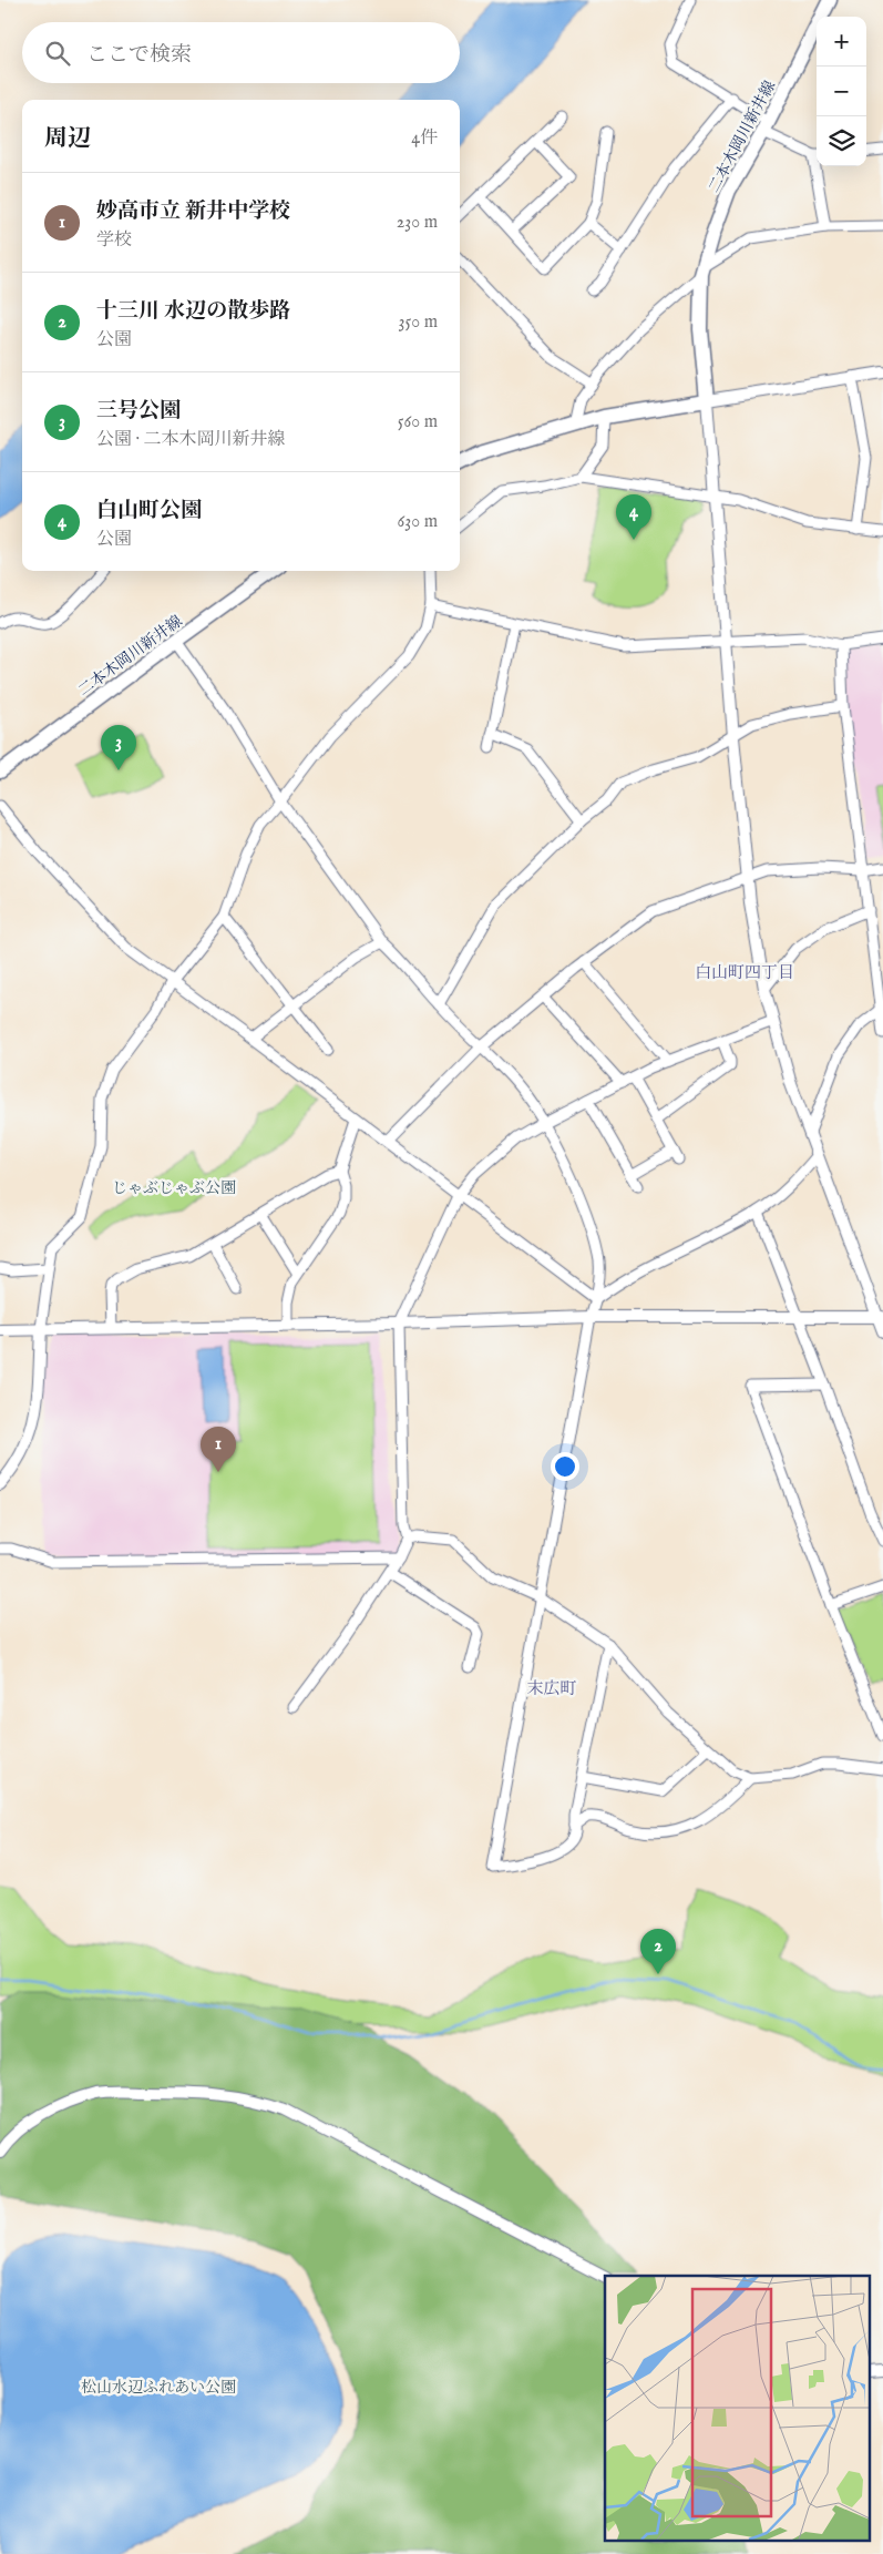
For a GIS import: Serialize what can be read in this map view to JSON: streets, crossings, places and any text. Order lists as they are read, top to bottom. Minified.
{"streets":{"main road":["二本木岡川新井線"]},"districts":["白山町四丁目","末広町"],"parks":["じゃぶじゃぶ公園","松山水辺ふれあい公園"],"page":{"map_buttons":["+","−"],"search":"ここで検索","heading":["周辺","4件"],"list":[{"mark":"1","name":"妙高市立 新井中学校","note":"学校","value":"230 m"},{"mark":"2","name":"十三川 水辺の散歩路","note":"公園","value":"350 m"},{"mark":"3","name":"三号公園","note":"公園 · 二本木岡川新井線","value":"560 m"},{"mark":"4","name":"白山町公園","note":"公園","value":"630 m"}],"pins":["4","3","1","2"]}}
